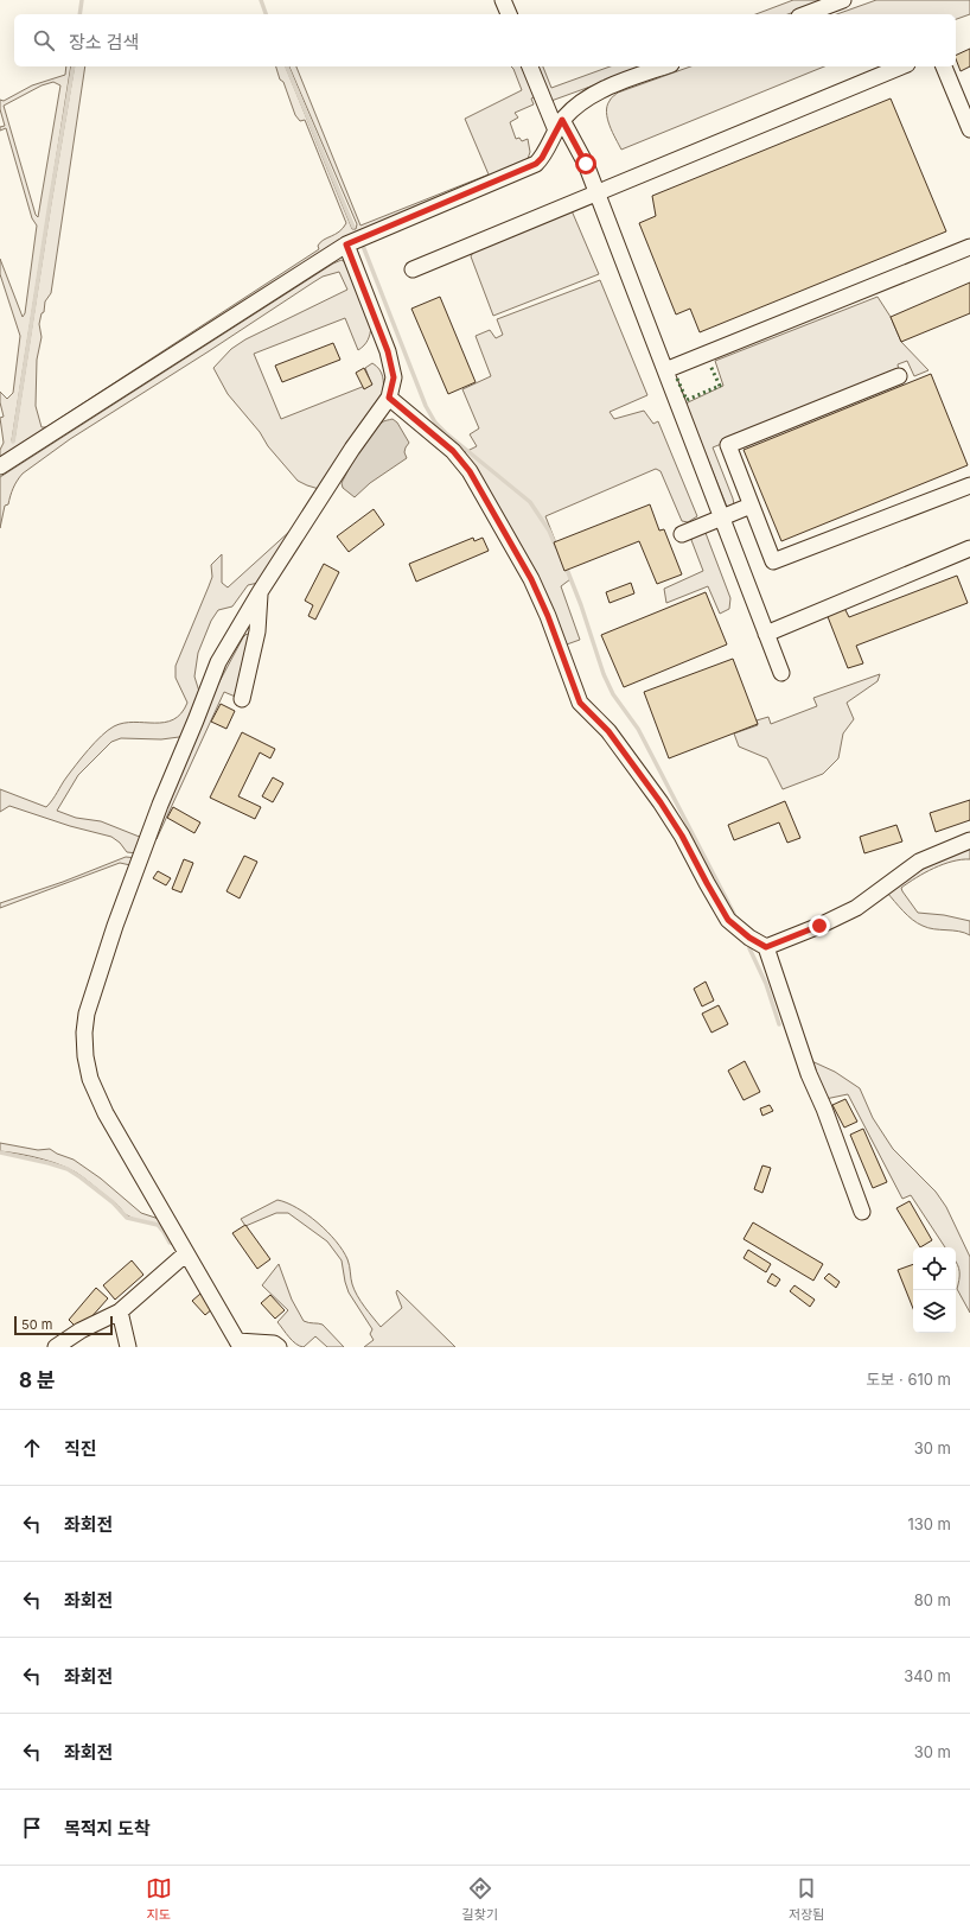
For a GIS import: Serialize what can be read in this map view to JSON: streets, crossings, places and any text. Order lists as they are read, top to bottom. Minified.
{"scale_bar":"50 m","page":{"search":"장소 검색","scale":"50 m","heading":["8 분","도보 · 610 m"],"list":[["직진","30 m"],["좌회전","130 m"],["좌회전","80 m"],["좌회전","340 m"],["좌회전","30 m"],"목적지 도착"],"nav":["지도","길찾기","저장됨"]}}
